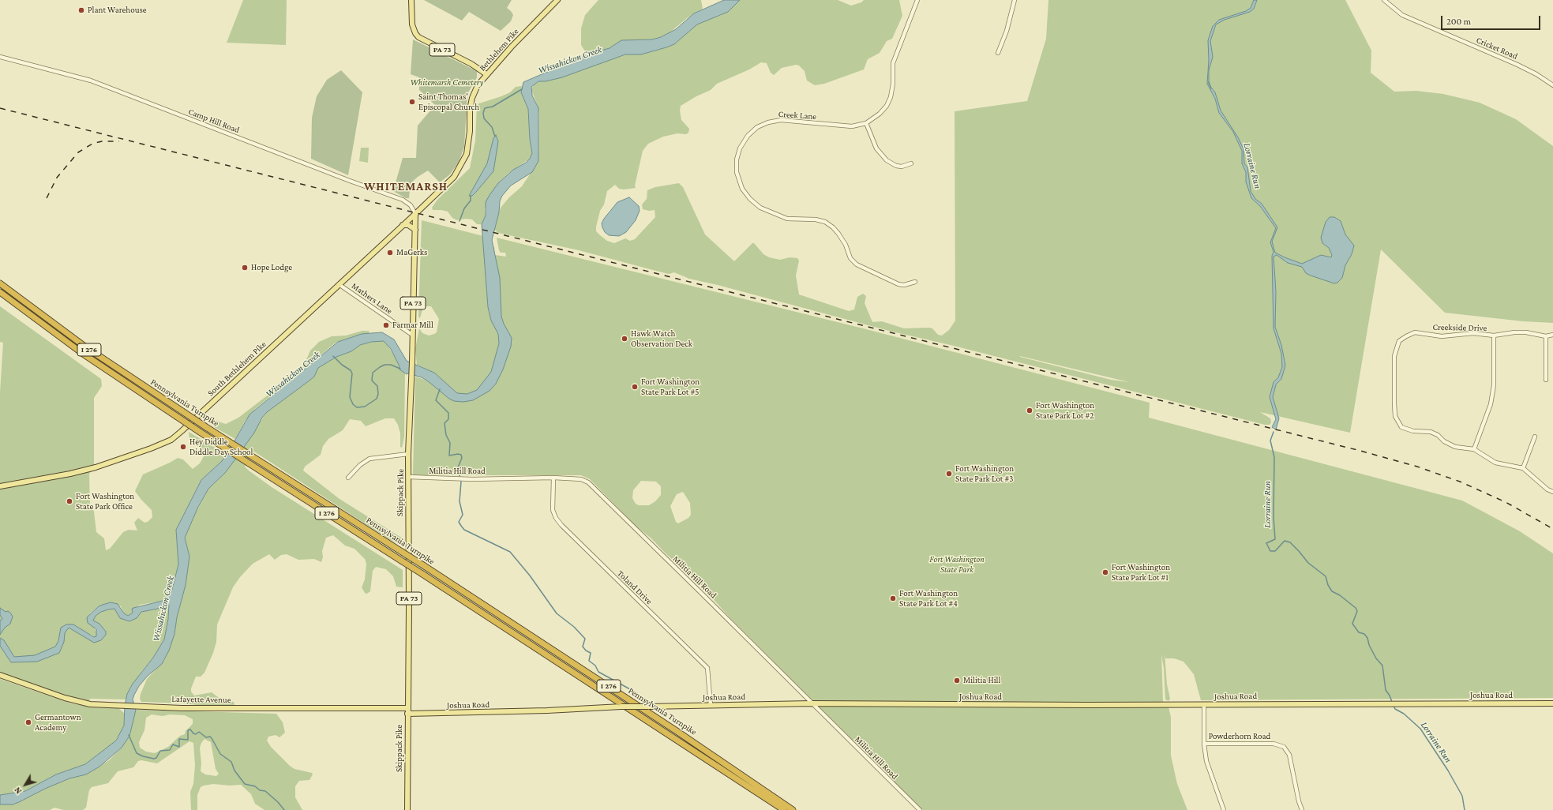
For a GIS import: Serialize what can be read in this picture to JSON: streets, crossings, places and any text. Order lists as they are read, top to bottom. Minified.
{"streets":{"highway":["I 276","Pennsylvania Turnpike"],"main road":["PA 73","Bethlehem Pike","South Bethlehem Pike","Skippack Pike","Joshua Road","Lafayette Avenue"],"street":["Cricket Road","Creek Lane","Camp Hill Road","Mathers Lane","Creekside Drive","Militia Hill Road","Toland Drive","Powderhorn Road"]},"crossings":[["PA 73","Bethlehem Pike"],["Bethlehem Pike","Camp Hill Road"],["Bethlehem Pike","South Bethlehem Pike"],["Bethlehem Pike","Skippack Pike"],["Camp Hill Road","South Bethlehem Pike"],["Camp Hill Road","Skippack Pike"],["Mathers Lane","South Bethlehem Pike"],["Mathers Lane","Skippack Pike"],["South Bethlehem Pike","Skippack Pike"],["Militia Hill Road","Skippack Pike"],["Militia Hill Road","Toland Drive"],["Militia Hill Road","Joshua Road"],["Skippack Pike","Joshua Road"],["Skippack Pike","Lafayette Avenue"],["Toland Drive","Joshua Road"]],"districts":["WHITEMARSH"],"water":["Wissahickon Creek","Lorraine Run"],"parks":["Whitemarsh Cemetery","Fort Washington State Park"],"places":["Plant Warehouse","Saint Thomas' Episcopal Church","MaGerks","Hope Lodge","Farmar Mill","Hawk Watch Observation Deck","Fort Washington State Park Lot #5","Fort Washington State Park Lot #2","Hey Diddle Diddle Day School","Fort Washington State Park Lot #3","Fort Washington State Park Office","Fort Washington State Park Lot #1","Fort Washington State Park Lot #4","Militia Hill","Germantown Academy"],"scale_bar":"200 m","north":"bottom left"}
